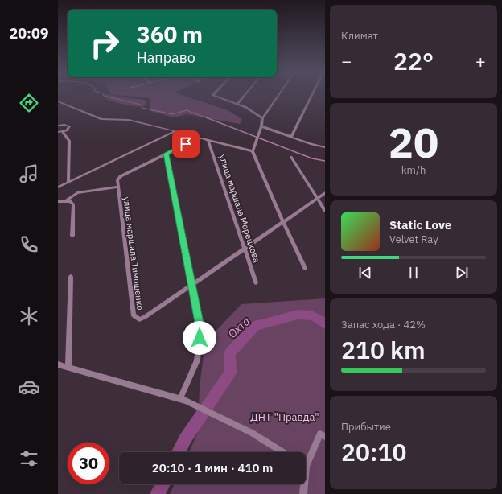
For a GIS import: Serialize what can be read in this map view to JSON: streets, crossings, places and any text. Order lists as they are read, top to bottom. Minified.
{"streets":{"street":["улица маршала Мерецкова","улица маршала Тимошенко"]},"crossings":[["улица маршала Мерецкова","улица маршала Тимошенко"]],"water":["Охта"],"parks":["ДНТ \"Правда\""],"page":{"tabs":"20:09","tile":["Климат",["20","km/h"],["Запас хода · 42%","210 km"],["Прибытие","20:10"]],"turn":["360 m","Направо"],"heat":["−","22°","+"],"song":["Static Love","Velvet Ray"],"limit":"30","trip":"20:10 · 1 мин · 410 m"}}
